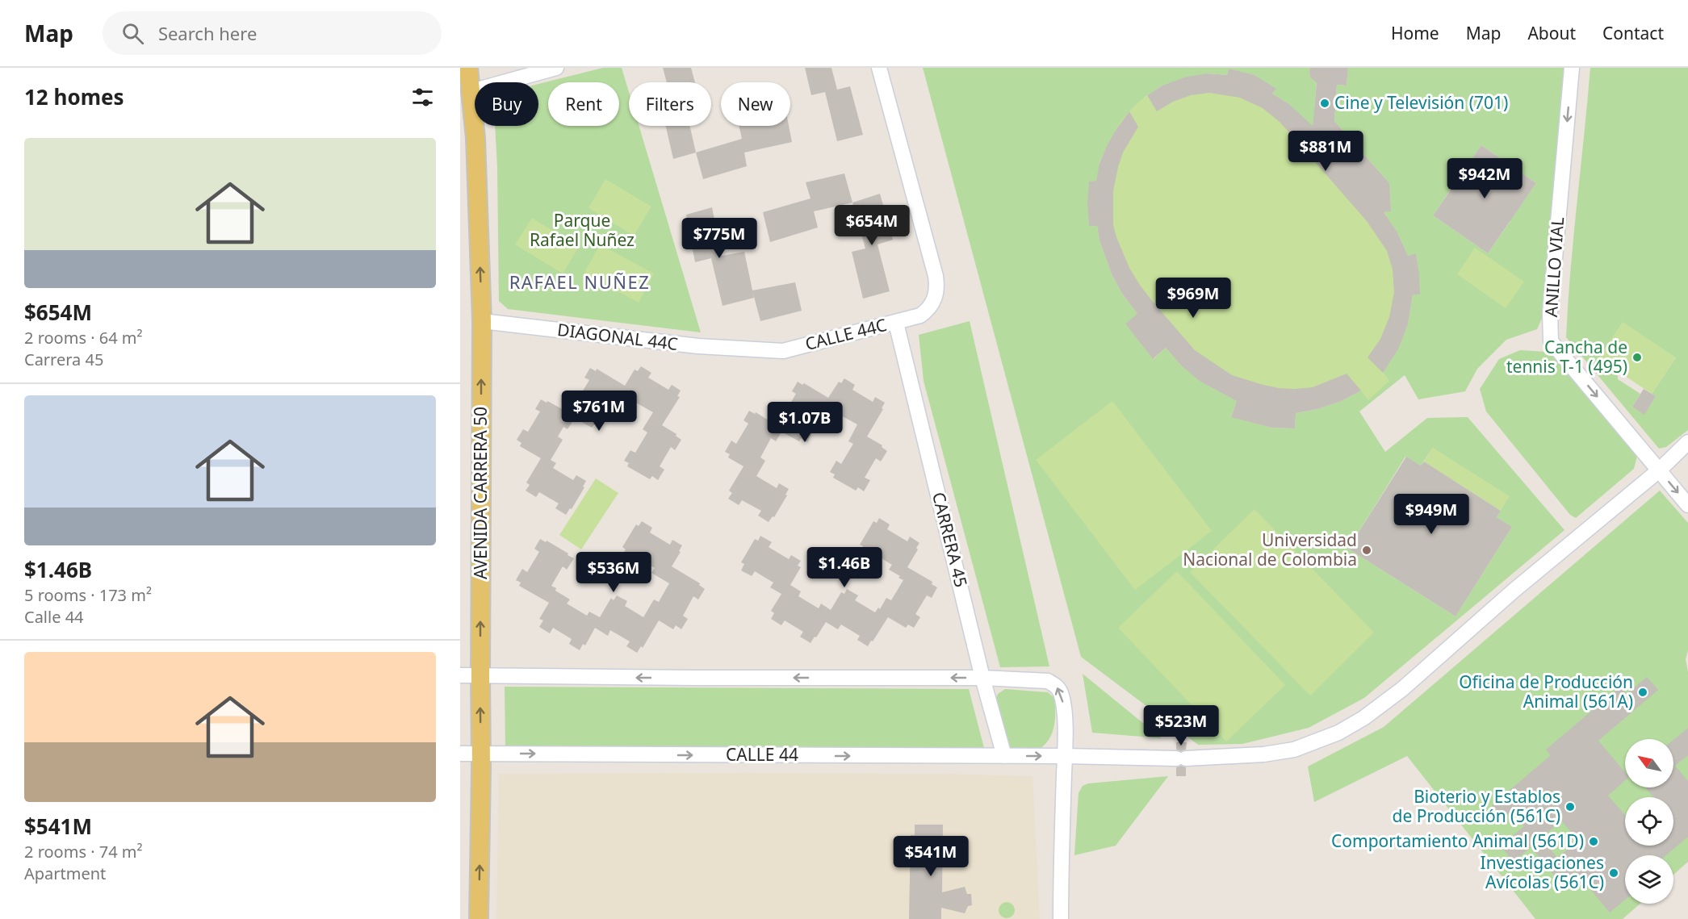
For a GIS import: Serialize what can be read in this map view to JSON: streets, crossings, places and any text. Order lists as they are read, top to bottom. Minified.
{"streets":{"main road":["AVENIDA CARRERA 50"],"street":["ANILLO VIAL","CALLE 44C","DIAGONAL 44C","CARRERA 45","CALLE 44"]},"crossings":[["ANILLO VIAL","CALLE 44"],["CALLE 44C","DIAGONAL 44C"],["CALLE 44C","CARRERA 45"],["DIAGONAL 44C","AVENIDA CARRERA 50"],["AVENIDA CARRERA 50","CALLE 44"],["CARRERA 45","CALLE 44"]],"one_way":["ANILLO VIAL","AVENIDA CARRERA 50"],"districts":["RAFAEL NUÑEZ"],"parks":["Parque Rafael Nuñez"],"places":["Cine y Televisión (701)","Cancha de tennis T-1 (495)","Universidad Nacional de Colombia","Oficina de Producción Animal (561A)","Bioterio y Establos de Producción (561C)","Comportamiento Animal (561D)","Investigaciones Avícolas (561C)"],"north":"top left","page":{"header":"Map","search":"Search here","nav":["Home","Map","About","Contact"],"heading":"12 homes","chip":["Buy","Rent","Filters","New"],"list":[{"name":"$654M","note":"2 rooms · 64 m² · Carrera 45"},{"name":"$1.46B","note":"5 rooms · 173 m² · Calle 44"},{"name":"$541M","note":"2 rooms · 74 m² · Apartment"}],"price":["$881M","$942M","$654M","$775M","$969M","$761M","$1.07B","$949M","$1.46B","$536M","$523M","$541M"]}}
